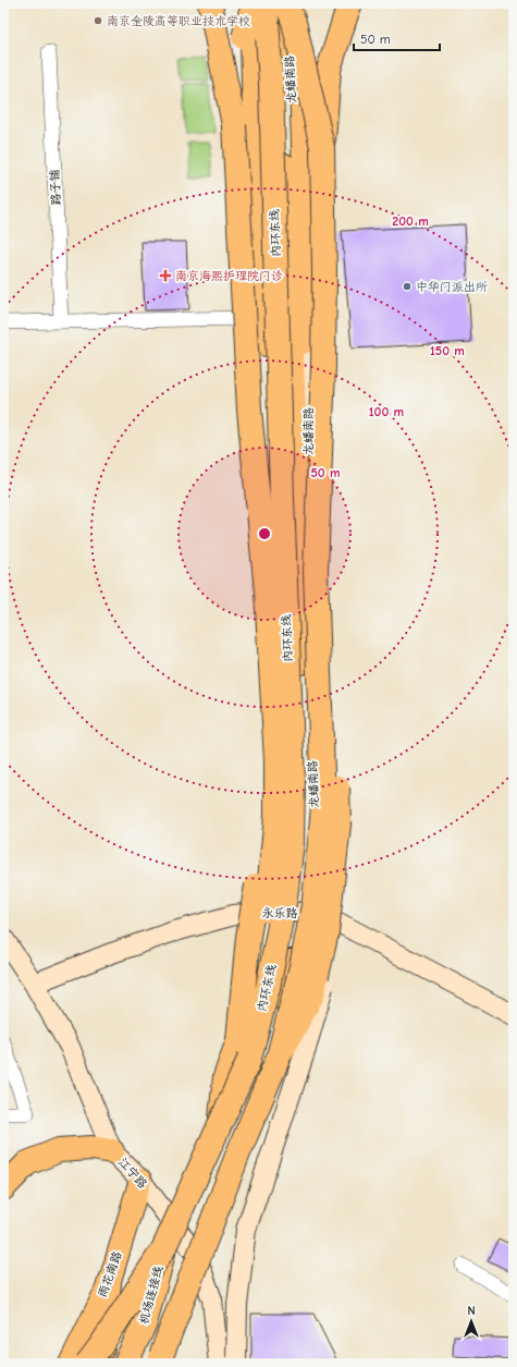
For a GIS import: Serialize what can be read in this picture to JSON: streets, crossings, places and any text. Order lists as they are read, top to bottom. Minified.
{"streets":{"highway":["内环东线","机场连接线"],"main road":["雨花南路"],"street":["龙蟠南路","路子铺","永乐路","江宁路"]},"crossings":[["龙蟠南路","永乐路"],["内环东线","机场连接线"],["永乐路","江宁路"],["江宁路","雨花南路"]],"places":{"other":["南京金陵高等职业技术学校","中华门派出所"],"health":["南京海熙护理院门诊"]},"scale_bar":"50 m","north":"top","rings":["200 m","150 m","100 m","50 m"]}
